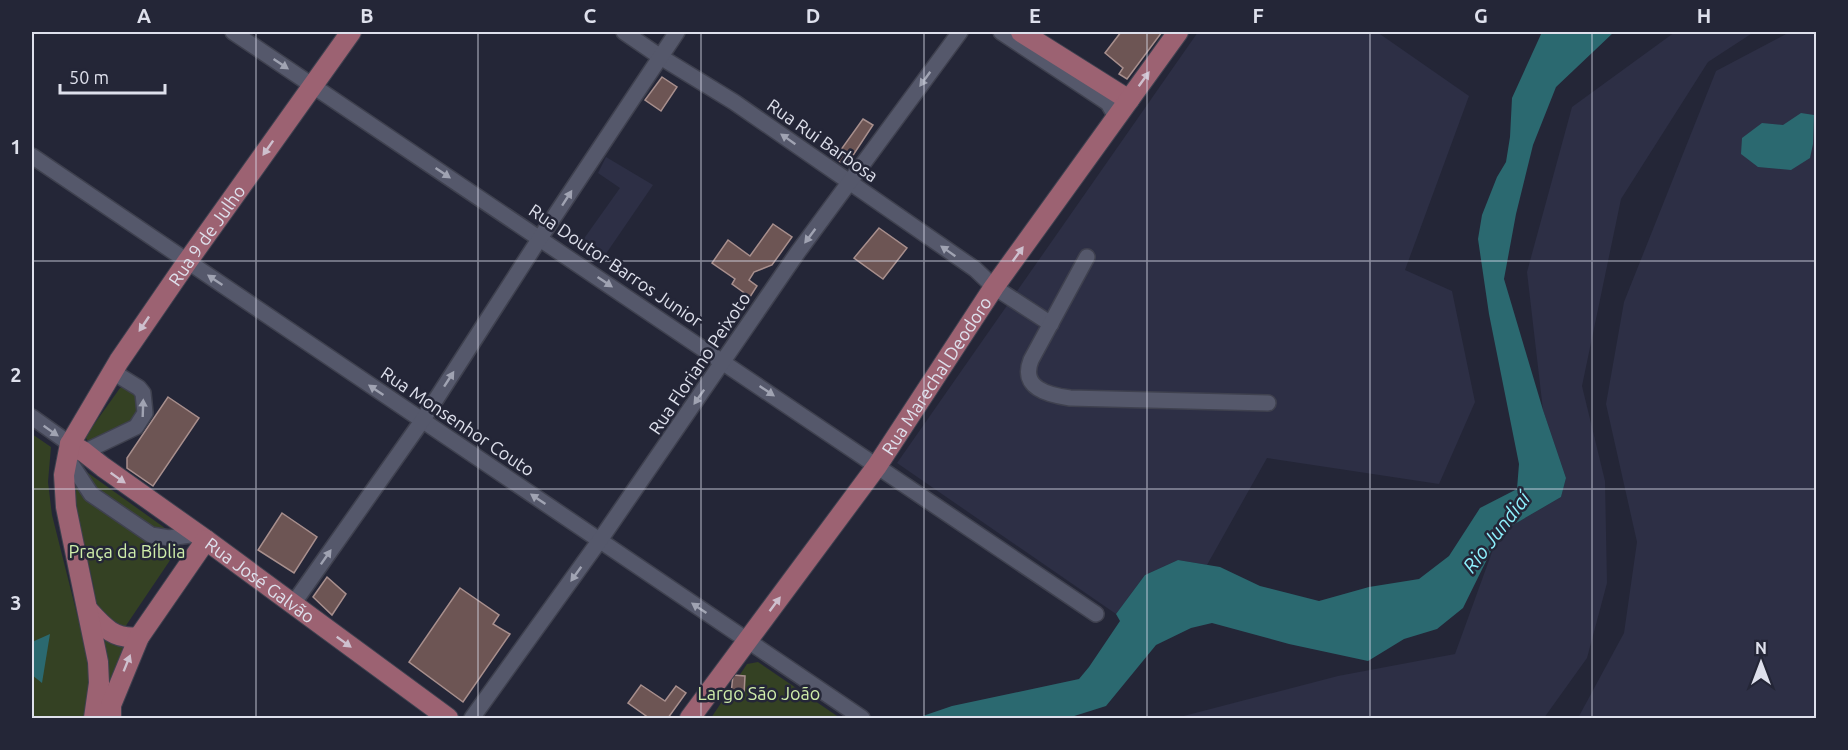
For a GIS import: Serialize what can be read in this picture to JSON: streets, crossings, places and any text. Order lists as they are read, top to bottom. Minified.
{"streets":{"main road":["Rua 9 de Julho","Rua Marechal Deodoro","Rua José Galvão"],"street":["Rua Rui Barbosa","Rua Doutor Barros Junior","Rua Floriano Peixoto","Rua Monsenhor Couto"]},"crossings":[["Rua Rui Barbosa","Rua Floriano Peixoto"],["Rua Rui Barbosa","Rua Marechal Deodoro"],["Rua 9 de Julho","Rua Doutor Barros Junior"],["Rua 9 de Julho","Rua Monsenhor Couto"],["Rua 9 de Julho","Rua José Galvão"],["Rua Doutor Barros Junior","Rua Floriano Peixoto"],["Rua Doutor Barros Junior","Rua Marechal Deodoro"],["Rua Floriano Peixoto","Rua Monsenhor Couto"],["Rua Marechal Deodoro","Rua Monsenhor Couto"]],"one_way":["Rua Rui Barbosa","Rua 9 de Julho","Rua Doutor Barros Junior","Rua Floriano Peixoto","Rua Marechal Deodoro","Rua Monsenhor Couto","Rua José Galvão"],"water":["Rio Jundiaí"],"parks":["Praça da Bíblia","Largo São João"],"scale_bar":"50 m","north":"top","grid":{"columns":["A","B","C","D","E","F","G","H"],"rows":["1","2","3"]}}
